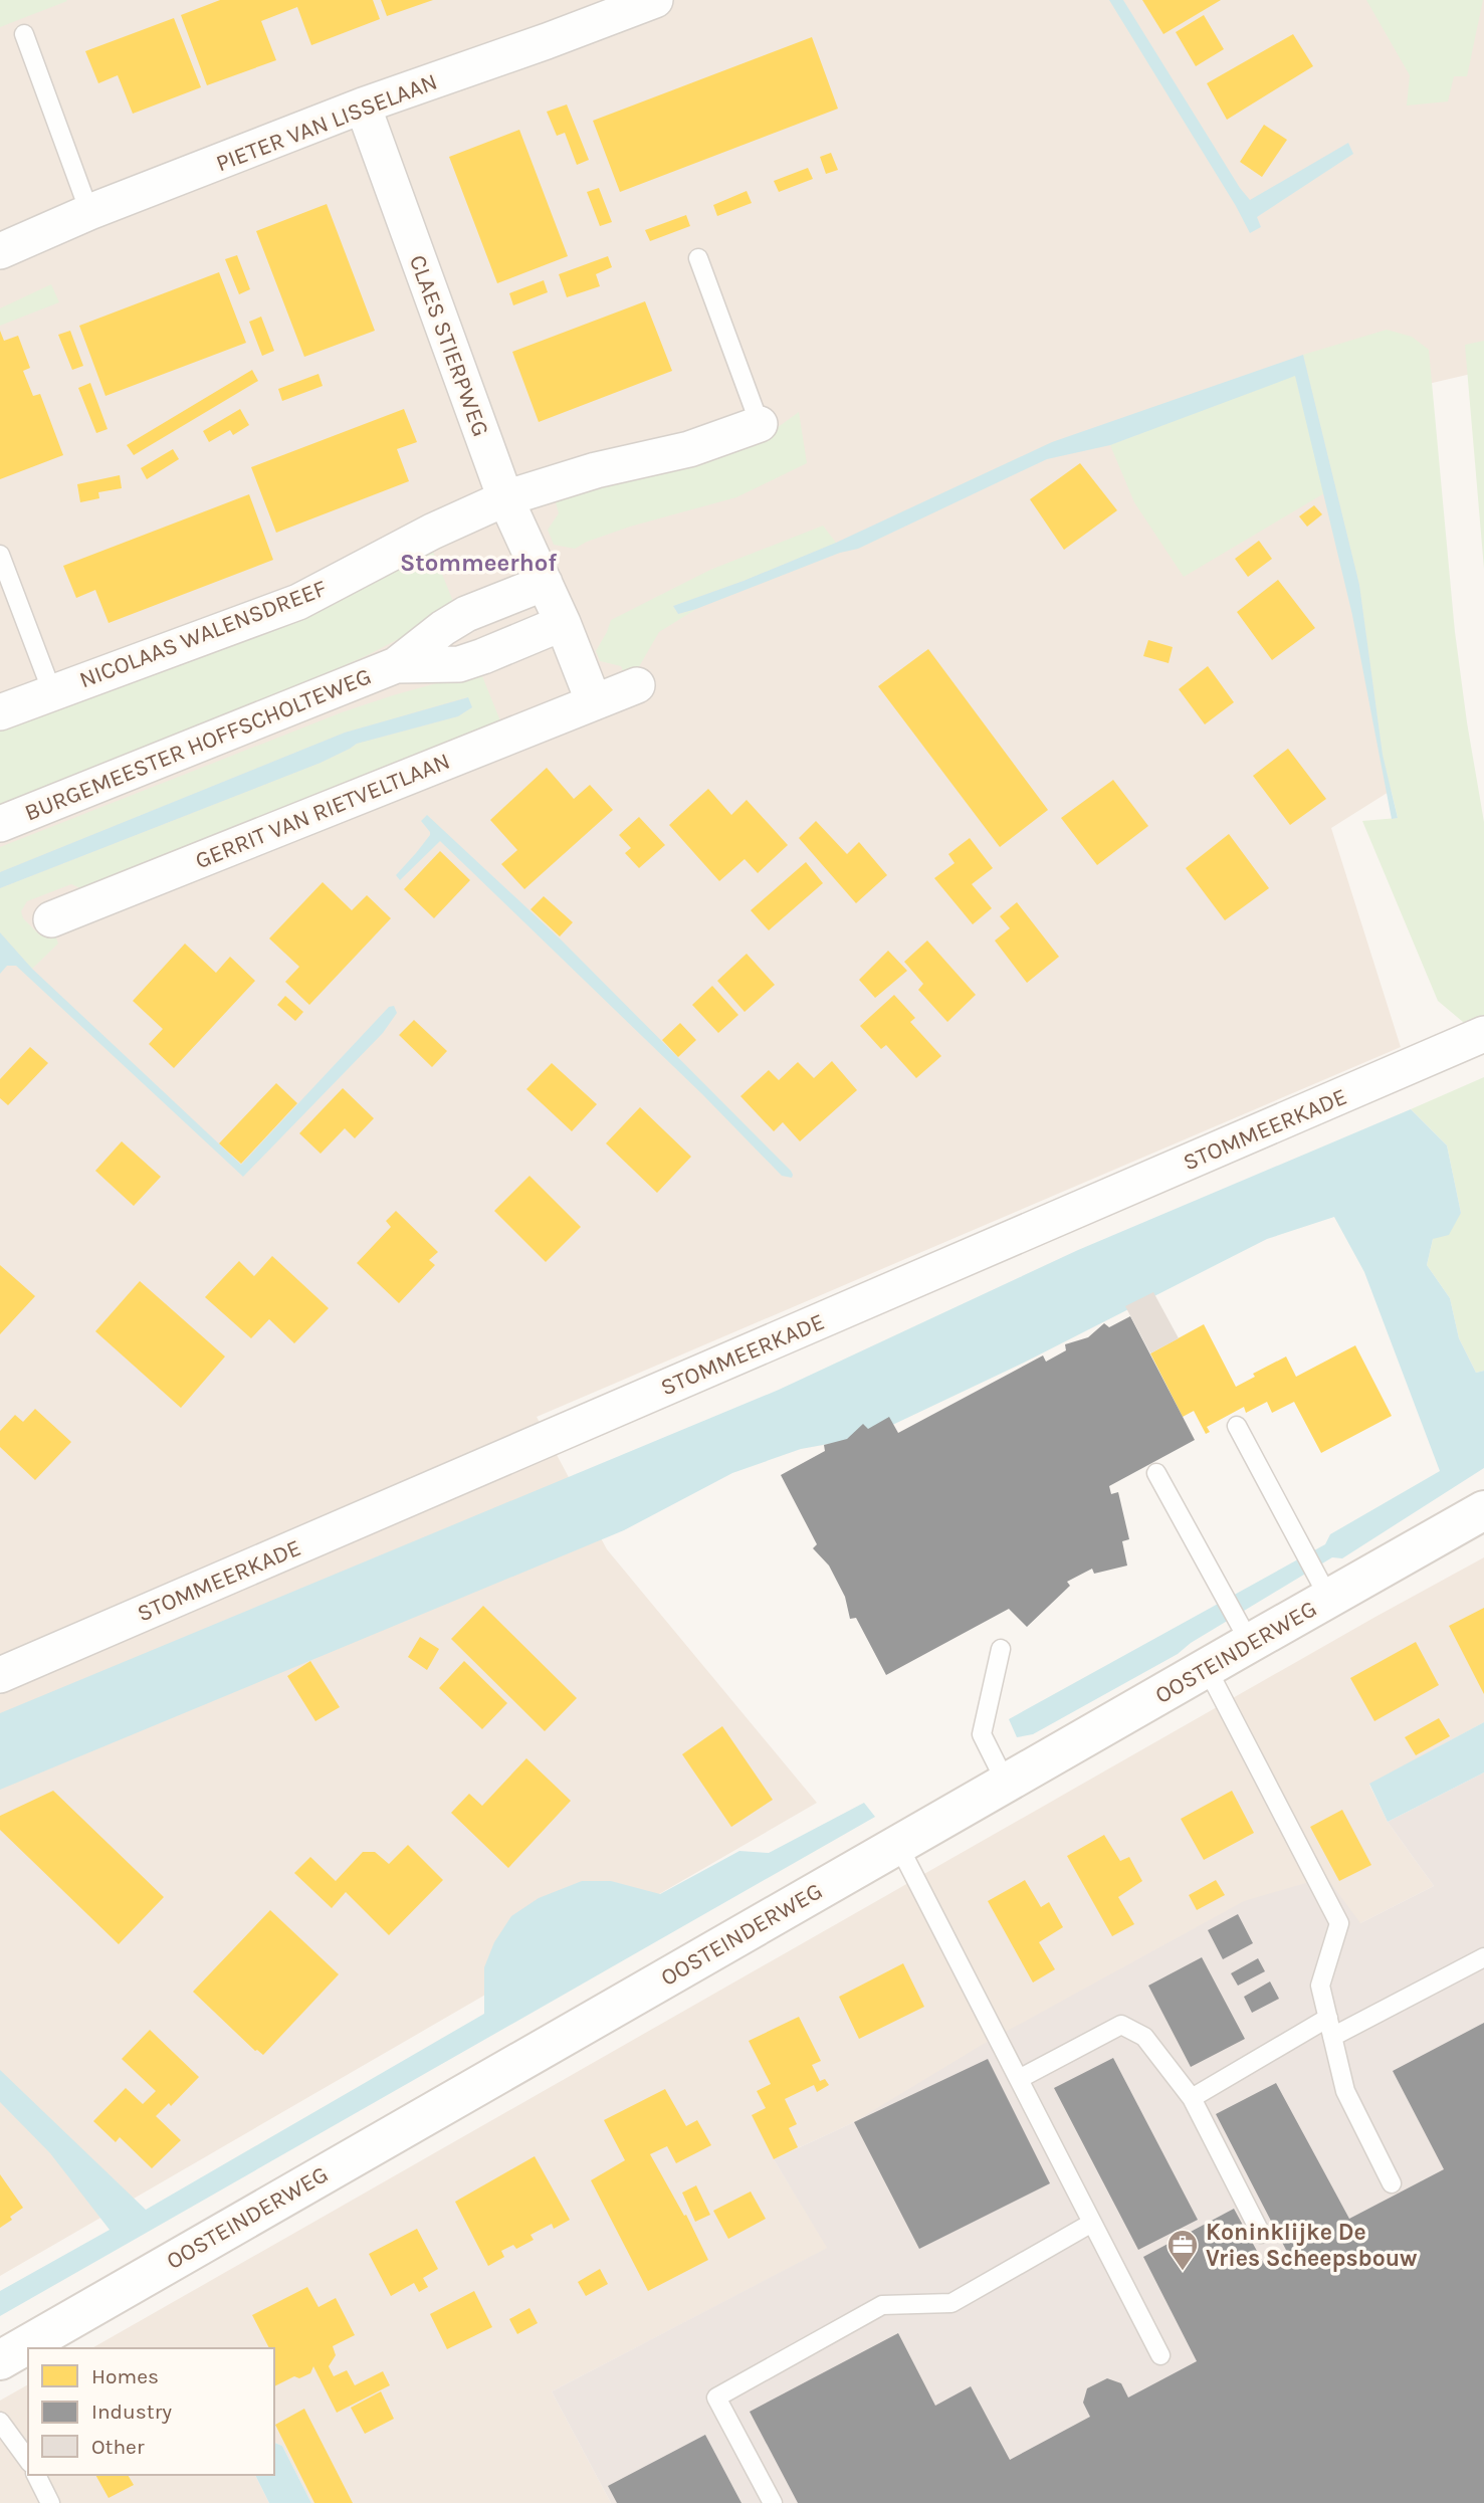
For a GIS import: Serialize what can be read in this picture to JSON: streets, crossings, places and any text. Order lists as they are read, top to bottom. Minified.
{"streets":{"street":["PIETER VAN LISSELAAN","CLAES STIERPWEG","NICOLAAS WALENSDREEF","BURGEMEESTER HOFFSCHOLTEWEG","GERRIT VAN RIETVELTLAAN","STOMMEERKADE","OOSTEINDERWEG"]},"crossings":[["PIETER VAN LISSELAAN","CLAES STIERPWEG"],["CLAES STIERPWEG","NICOLAAS WALENSDREEF"],["CLAES STIERPWEG","BURGEMEESTER HOFFSCHOLTEWEG"]],"districts":["Stommeerhof"],"places":{"office":["Koninklijke De Vries Scheepsbouw"]},"legend":["Homes","Industry","Other"]}
